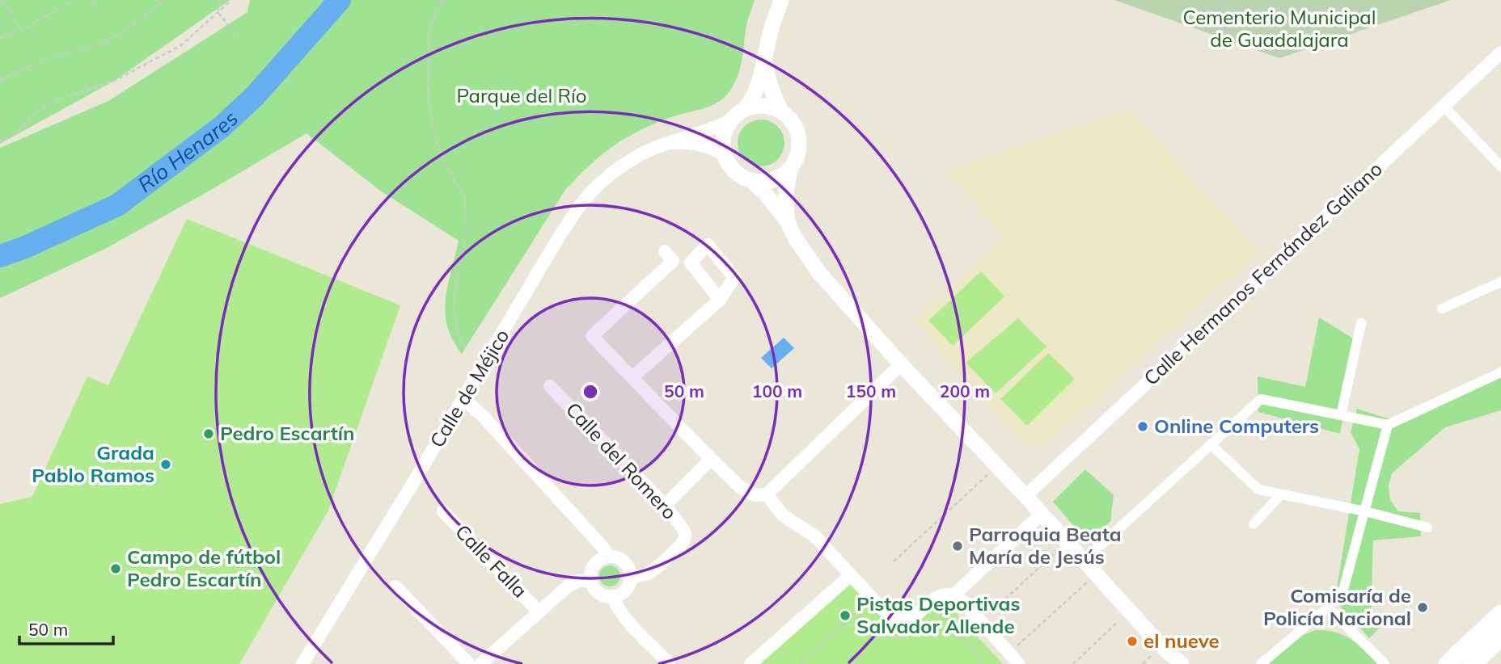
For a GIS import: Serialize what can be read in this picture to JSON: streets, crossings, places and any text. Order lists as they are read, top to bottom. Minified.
{"streets":{"street":["Calle Hermanos Fernández Galiano","Calle de Méjico","Calle del Romero","Calle Falla"]},"water":["Río Henares"],"parks":["Cementerio Municipal de Guadalajara","Parque del Río"],"places":["Online Computers","Pedro Escartín","Grada Pablo Ramos","Parroquia Beata María de Jesús","Campo de fútbol Pedro Escartín","Comisaría de Policía Nacional","Pistas Deportivas Salvador Allende","el nueve"],"scale_bar":"50 m","rings":["50 m","100 m","150 m","200 m"]}
